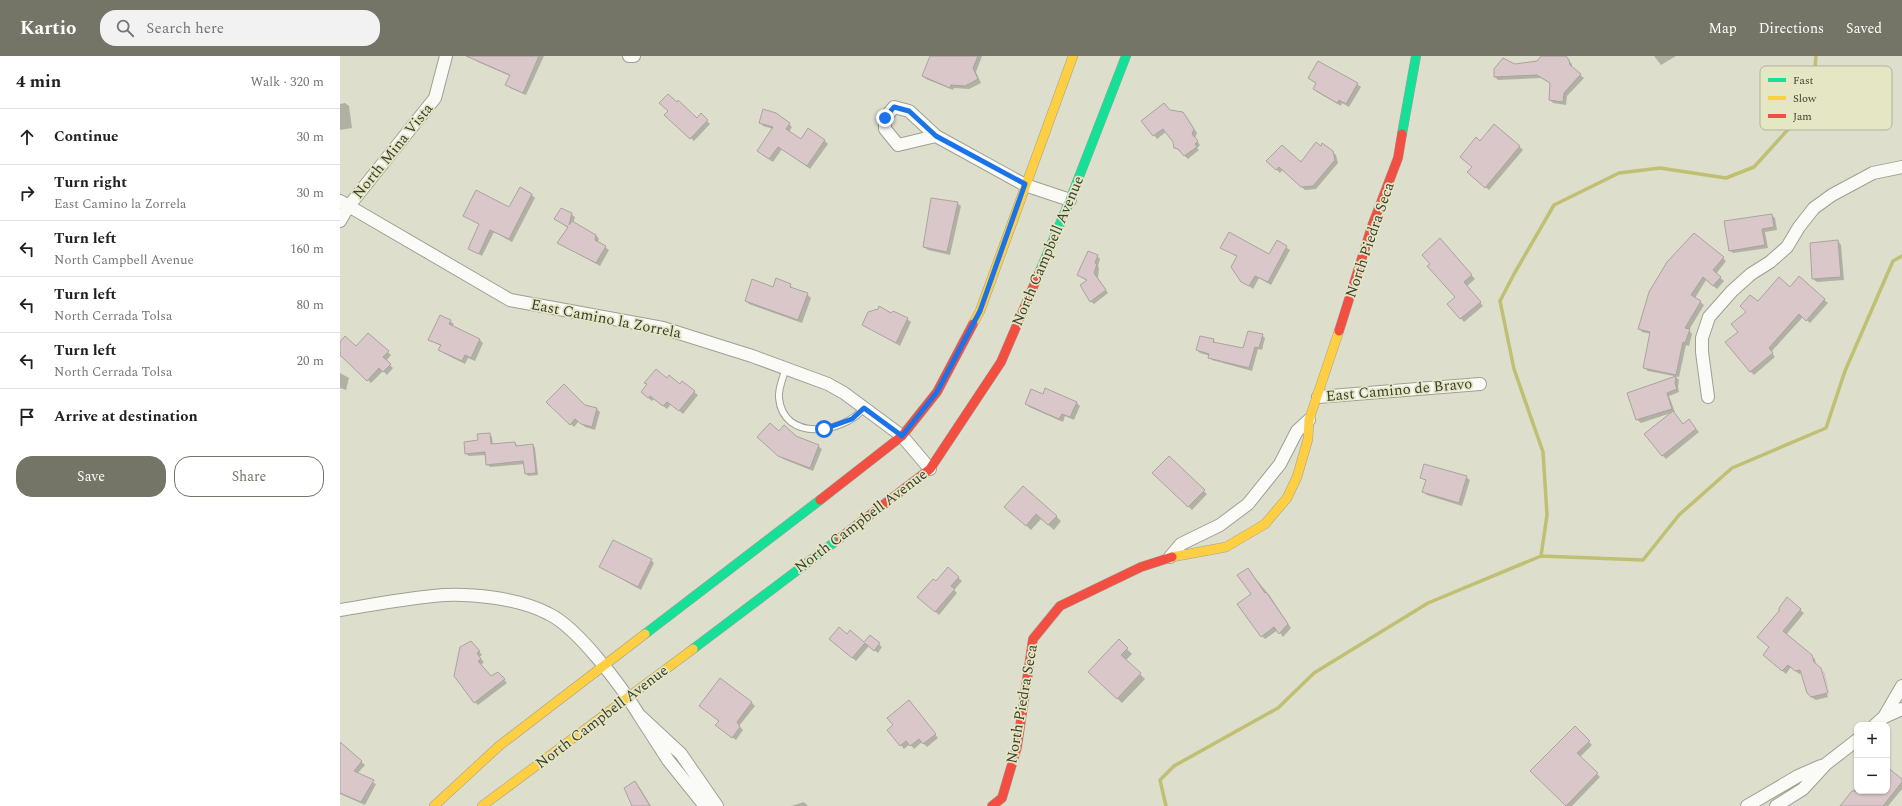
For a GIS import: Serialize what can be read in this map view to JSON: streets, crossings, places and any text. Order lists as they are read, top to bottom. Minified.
{"streets":{"main road":["North Piedra Seca","North Campbell Avenue"],"street":["North Mina Vista","East Camino la Zorrela","East Camino de Bravo"]},"crossings":[["North Mina Vista","East Camino la Zorrela"],["North Piedra Seca","East Camino de Bravo"],["North Campbell Avenue","East Camino la Zorrela"]],"legend":["Fast","Slow","Jam"],"page":{"header":"Kartio","search":"Search here","nav":["Map","Directions","Saved"],"heading":["4 min","Walk · 320 m"],"list":[["Continue","30 m"],["Turn right","East Camino la Zorrela","30 m"],["Turn left","North Campbell Avenue","160 m"],["Turn left","North Cerrada Tolsa","80 m"],["Turn left","North Cerrada Tolsa","20 m"],"Arrive at destination"],"buttons":["Save","Share"],"map_buttons":["+","−"]}}
